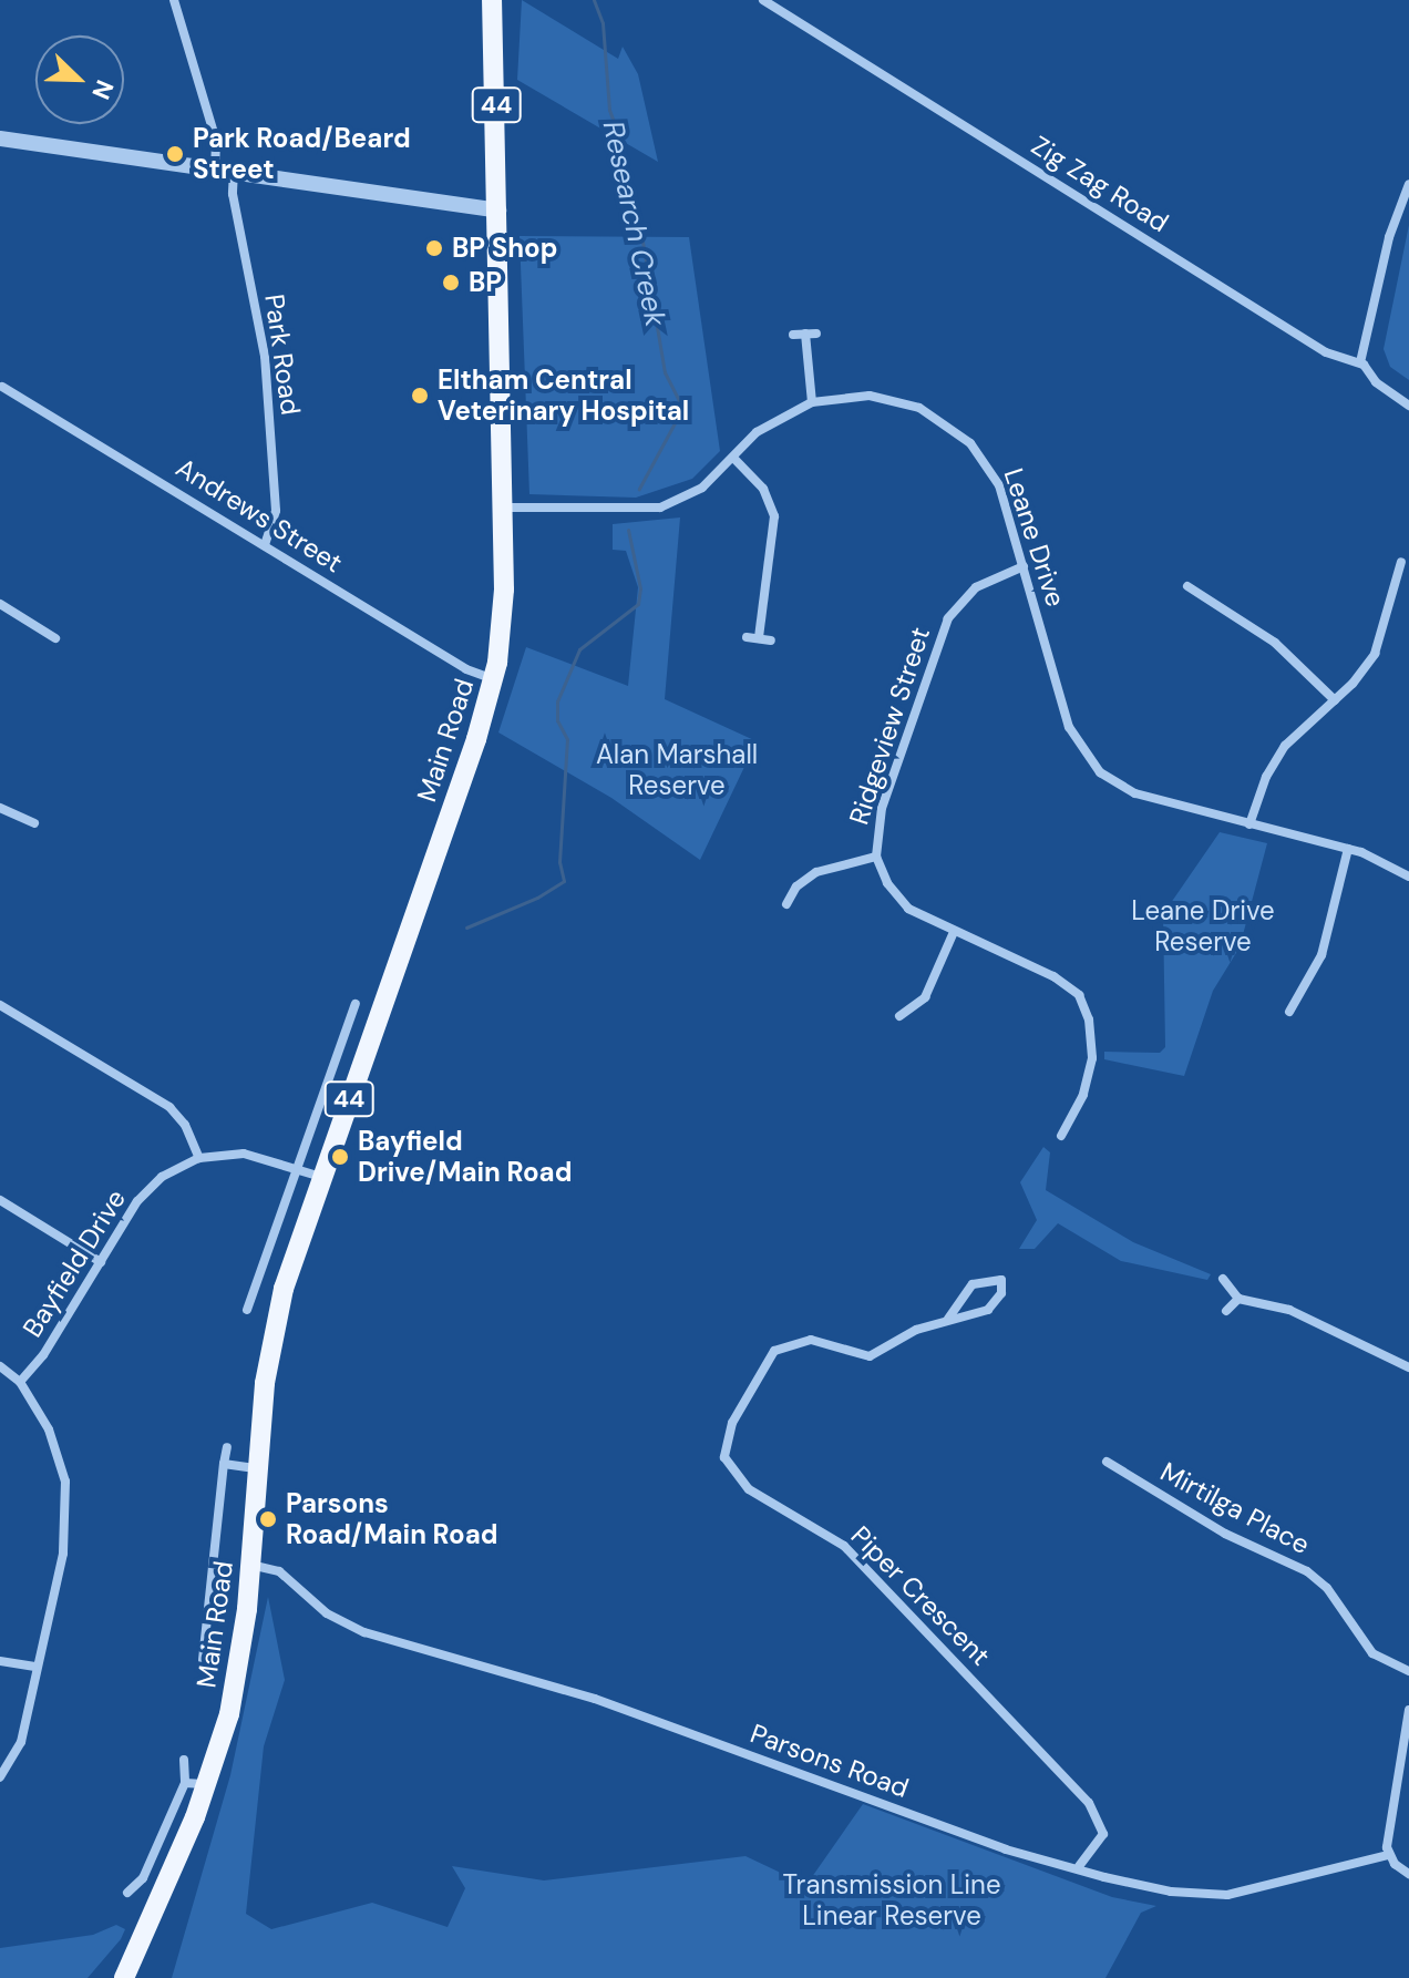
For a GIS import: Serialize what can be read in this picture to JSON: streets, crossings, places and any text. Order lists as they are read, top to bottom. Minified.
{"streets":{"main road":["44","Main Road"],"street":["Zig Zag Road","Park Road","Andrews Street","Leane Drive","Ridgeview Street","Bayfield Drive","Mirtilga Place","Piper Crescent","Parsons Road"]},"crossings":[["Park Road","Andrews Street"],["Andrews Street","Main Road"],["Leane Drive","Ridgeview Street"],["Leane Drive","Main Road"],["Main Road","Bayfield Drive"],["Main Road","Parsons Road"],["Piper Crescent","Parsons Road"]],"water":["Research Creek"],"parks":["Alan Marshall Reserve","Leane Drive Reserve","Transmission Line Linear Reserve"],"places":["Park Road/Beard Street","BP Shop","BP","Eltham Central Veterinary Hospital","Bayfield Drive/Main Road","Parsons Road/Main Road"],"north":"bottom right"}
